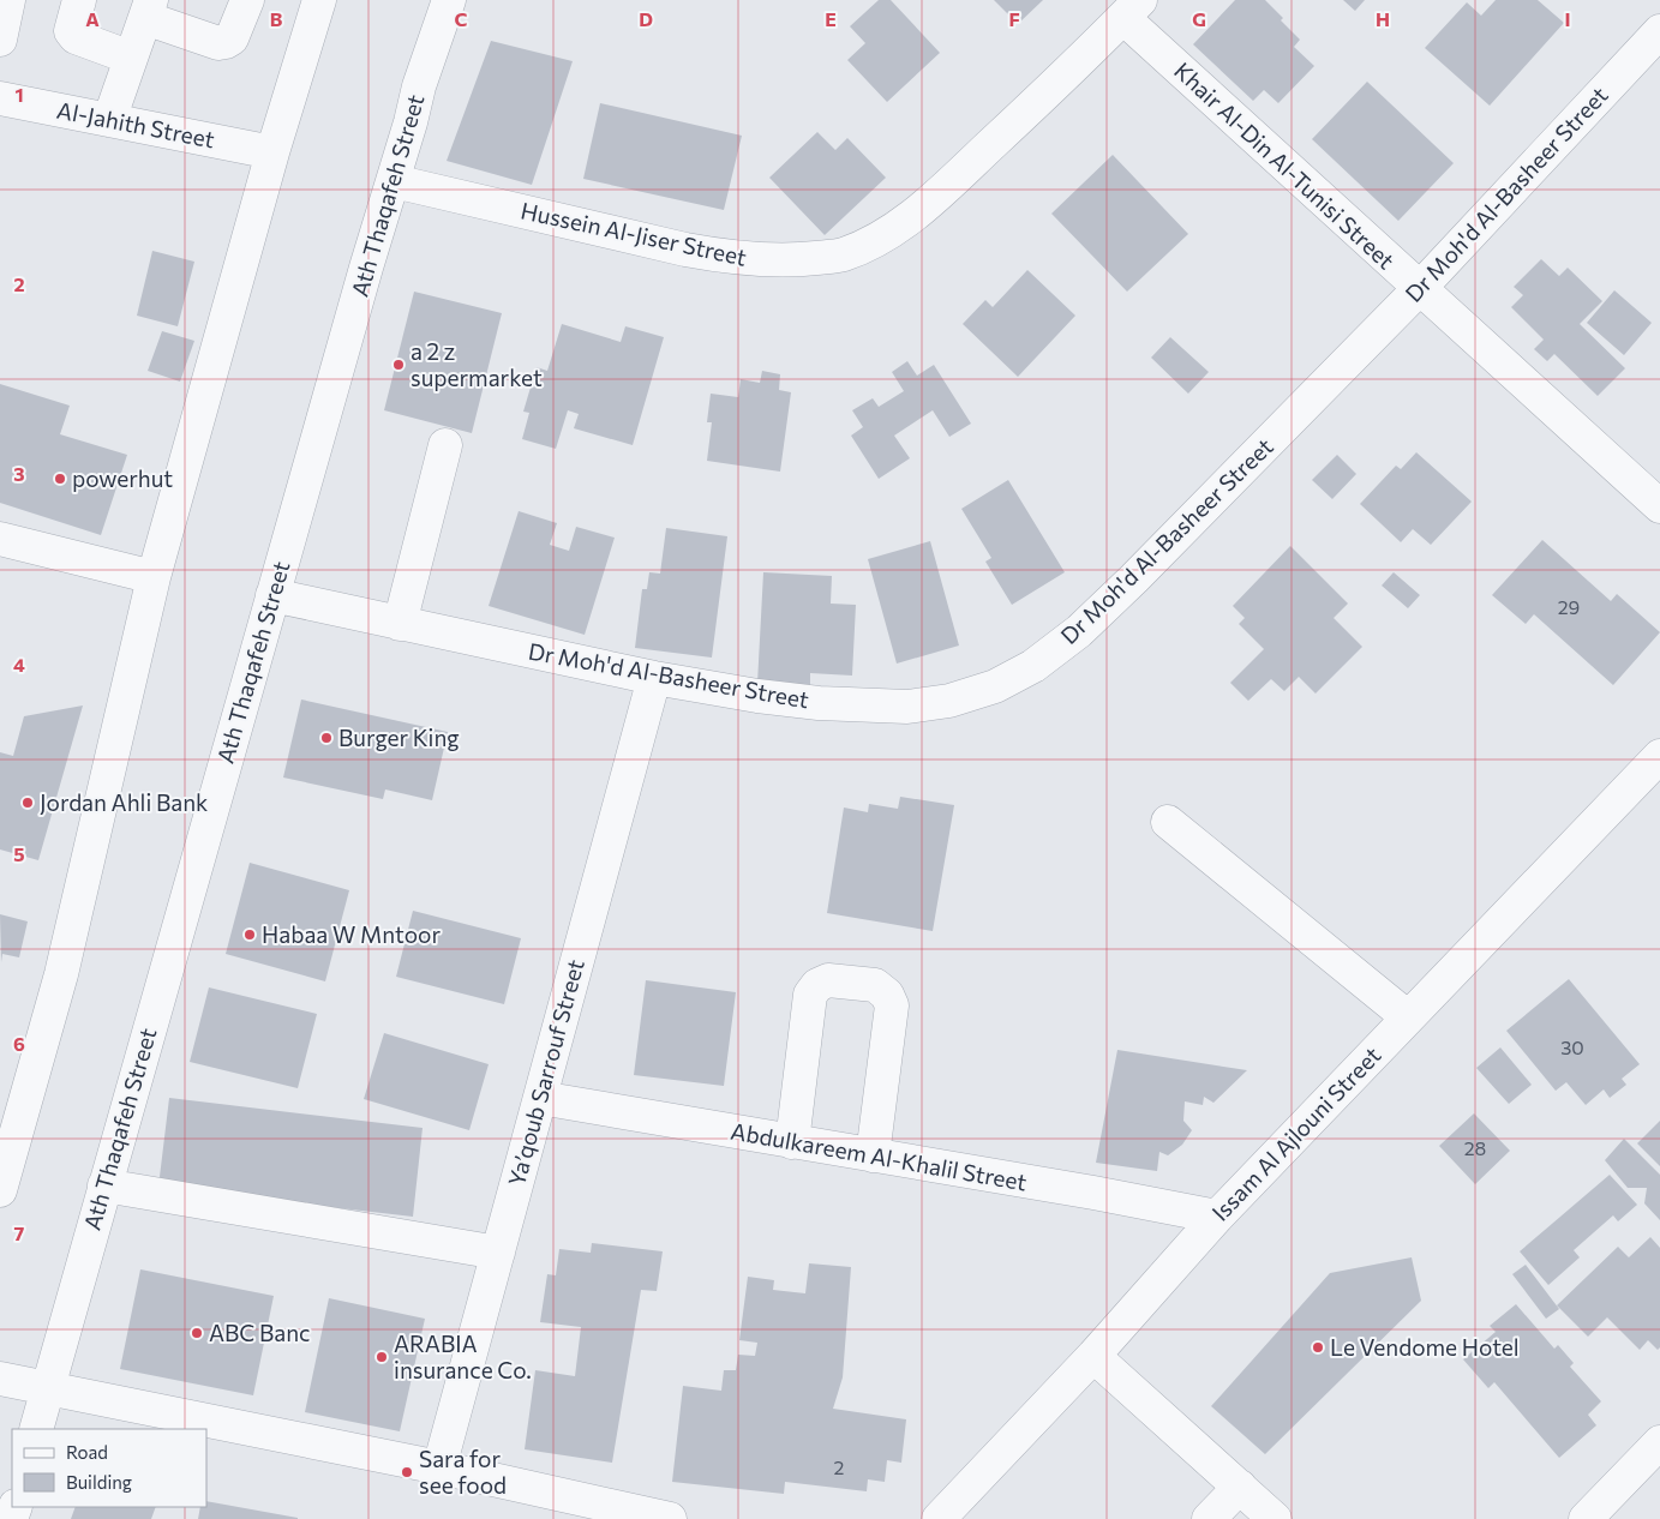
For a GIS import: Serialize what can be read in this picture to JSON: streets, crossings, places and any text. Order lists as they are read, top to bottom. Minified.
{"streets":{"street":["Al-Jahith Street","Khair Al-Din Al-Tunisi Street","Dr Moh'd Al-Basheer Street","Ath Thaqafeh Street","Hussein Al-Jiser Street","Ya’qoub Sarrouf Street","Issam Al Ajlouni Street","Abdulkareem Al-Khalil Street"]},"crossings":[["Khair Al-Din Al-Tunisi Street","Dr Moh'd Al-Basheer Street"],["Khair Al-Din Al-Tunisi Street","Hussein Al-Jiser Street"],["Dr Moh'd Al-Basheer Street","Ath Thaqafeh Street"],["Dr Moh'd Al-Basheer Street","Ya’qoub Sarrouf Street"],["Ath Thaqafeh Street","Hussein Al-Jiser Street"],["Ya’qoub Sarrouf Street","Abdulkareem Al-Khalil Street"],["Issam Al Ajlouni Street","Abdulkareem Al-Khalil Street"]],"places":["a 2 z supermarket","powerhut","Burger King","Jordan Ahli Bank","Habaa W Mntoor","ABC Banc","Le Vendome Hotel","ARABIA insurance Co.","Sara for see food"],"house_numbers":["29","30","28","2"],"legend":["Road","Building"],"grid":{"columns":["A","B","C","D","E","F","G","H","I"],"rows":["1","2","3","4","5","6","7"]}}
